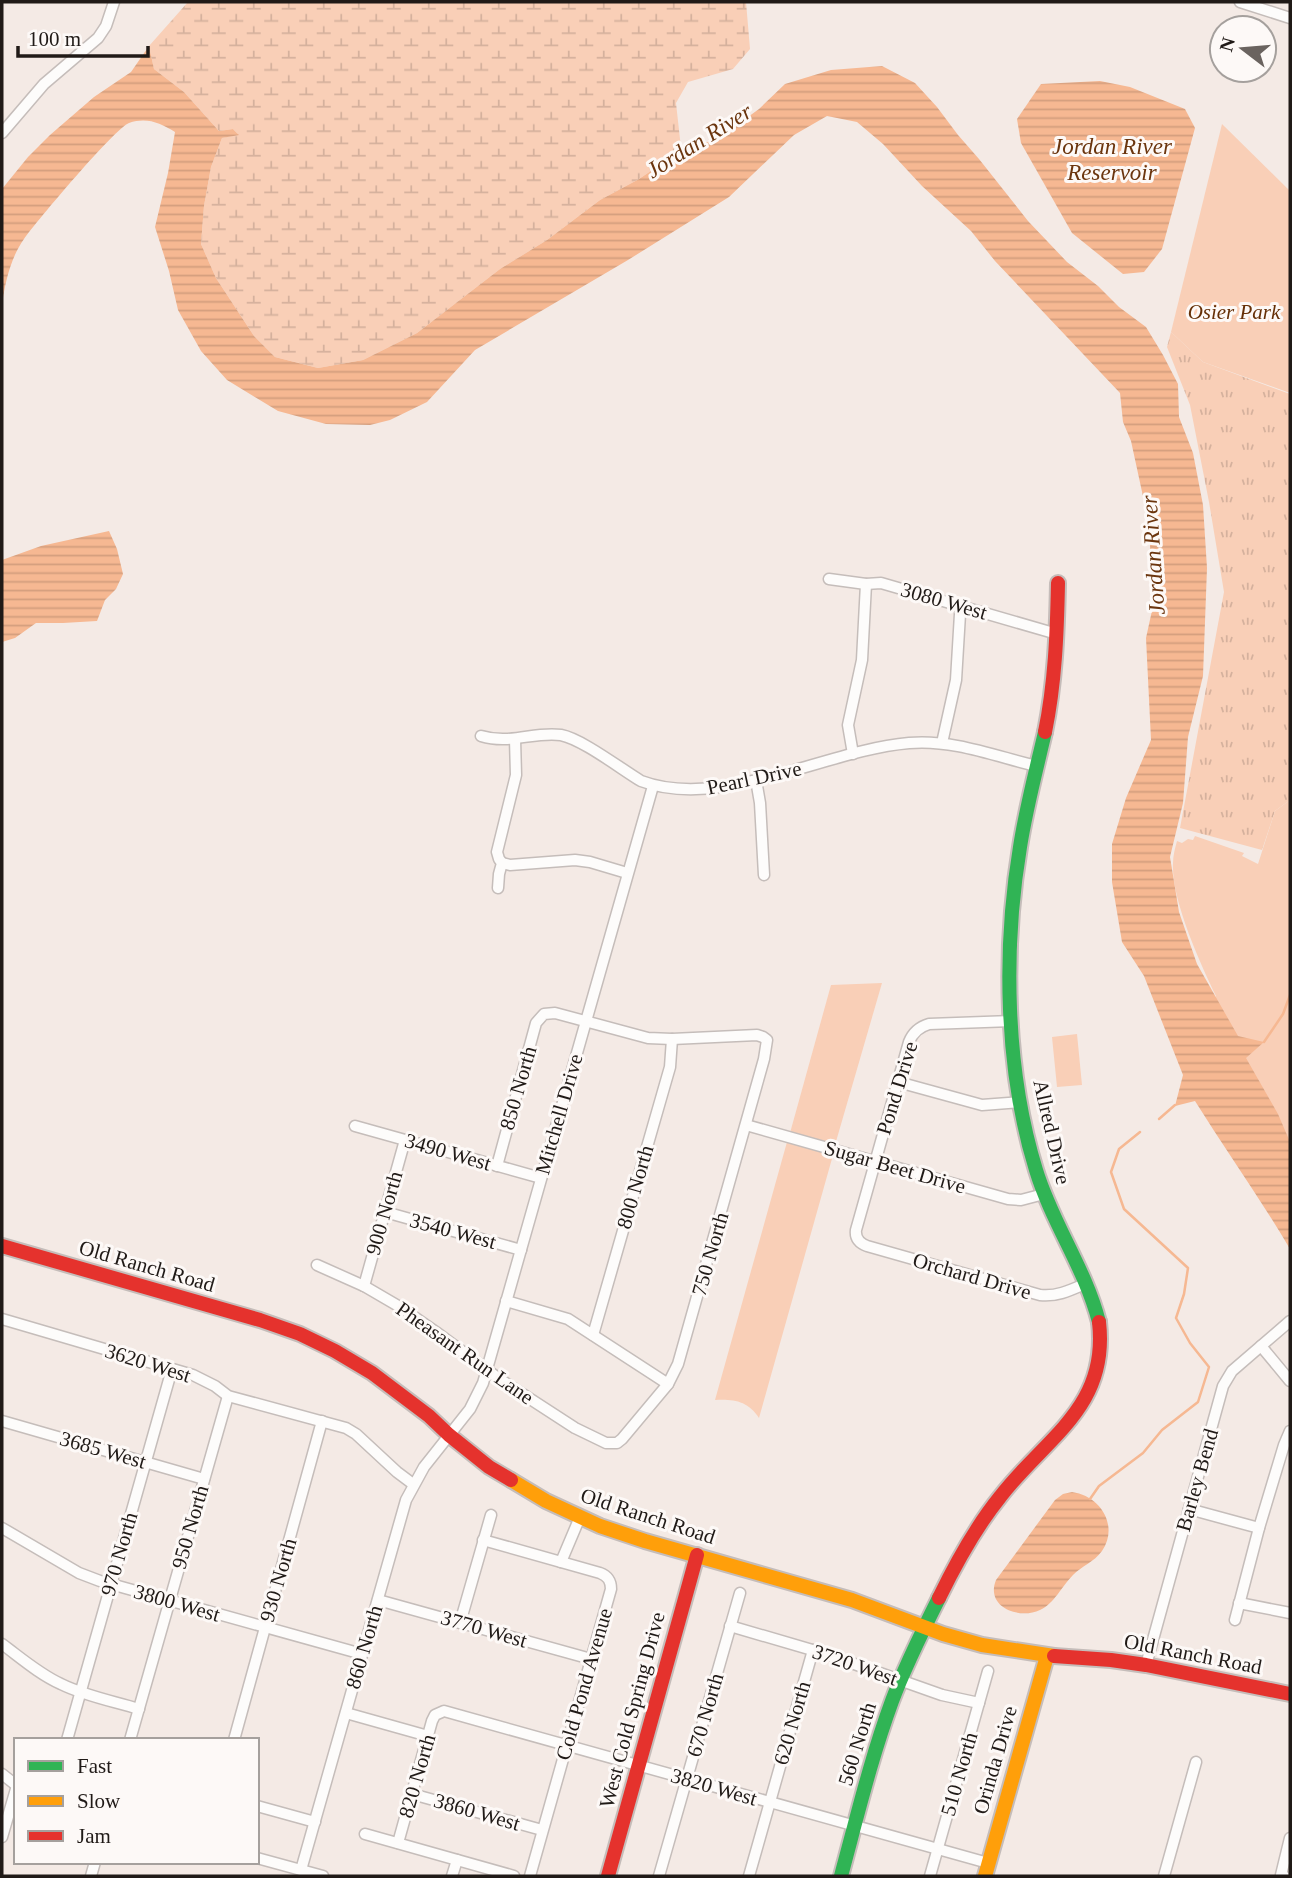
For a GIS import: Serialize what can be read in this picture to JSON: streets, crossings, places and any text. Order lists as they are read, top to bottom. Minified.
{"streets":{"street":["3080 West","Pearl Drive","850 North","Pond Drive","Mitchell Drive","Allred Drive","3490 West","Sugar Beet Drive","800 North","900 North","3540 West","750 North","Old Ranch Road","Orchard Drive","Pheasant Run Lane","3620 West","3685 West","Barley Bend","950 North","970 North","930 North","3800 West","3770 West","860 North","3720 West","Cold Pond Avenue","West Cold Spring Drive","670 North","620 North","560 North","Orinda Drive","510 North","820 North","3820 West","3860 West"]},"crossings":[["3080 West","Allred Drive"],["Pearl Drive","Mitchell Drive"],["Pearl Drive","Allred Drive"],["850 North","Mitchell Drive"],["850 North","3490 West"],["Pond Drive","Allred Drive"],["Pond Drive","Sugar Beet Drive"],["Pond Drive","Orchard Drive"],["Mitchell Drive","3490 West"],["Mitchell Drive","3540 West"],["Mitchell Drive","Old Ranch Road"],["Mitchell Drive","Pheasant Run Lane"],["Mitchell Drive","860 North"],["Allred Drive","Sugar Beet Drive"],["Allred Drive","Old Ranch Road"],["Allred Drive","Orchard Drive"],["Allred Drive","560 North"],["3490 West","900 North"],["Sugar Beet Drive","750 North"],["800 North","750 North"],["900 North","3540 West"],["900 North","Pheasant Run Lane"],["750 North","Pheasant Run Lane"],["Old Ranch Road","Barley Bend"],["Old Ranch Road","860 North"],["Old Ranch Road","West Cold Spring Drive"],["Old Ranch Road","560 North"],["Old Ranch Road","Orinda Drive"],["3620 West","950 North"],["3620 West","970 North"],["3620 West","930 North"],["3620 West","860 North"],["3685 West","950 North"],["3685 West","970 North"],["950 North","3800 West"],["970 North","3800 West"],["930 North","3800 West"],["3800 West","860 North"],["3770 West","860 North"],["3770 West","Cold Pond Avenue"],["3720 West","670 North"],["3720 West","620 North"],["3720 West","560 North"],["3720 West","510 North"],["Cold Pond Avenue","3820 West"],["Cold Pond Avenue","3860 West"],["West Cold Spring Drive","3820 West"],["670 North","3820 West"],["620 North","3820 West"],["560 North","3820 West"],["Orinda Drive","3820 West"],["510 North","3820 West"],["820 North","3820 West"],["820 North","3860 West"]],"water":["Jordan River","Jordan River Reservoir"],"parks":["Osier Park"],"legend":["Fast","Slow","Jam"],"scale_bar":"100 m","north":"left"}
